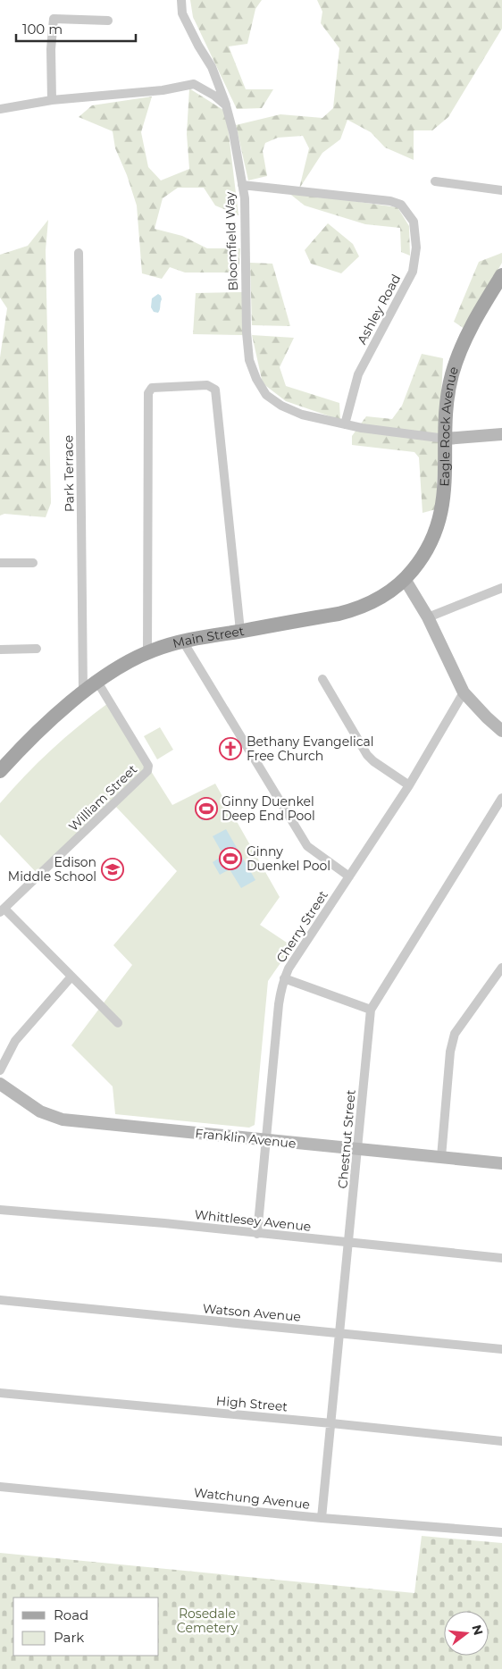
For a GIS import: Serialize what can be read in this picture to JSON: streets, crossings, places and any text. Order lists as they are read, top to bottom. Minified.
{"streets":{"main road":["Eagle Rock Avenue","Main Street"],"street":["Bloomfield Way","Ashley Road","Park Terrace","William Street","Cherry Street","Franklin Avenue","Chestnut Street","Whittlesey Avenue","Watson Avenue","High Street","Watchung Avenue"]},"crossings":[["Bloomfield Way","Ashley Road"],["Bloomfield Way","Eagle Rock Avenue"],["Eagle Rock Avenue","Main Street"],["Park Terrace","Main Street"],["Main Street","William Street"],["Cherry Street","Franklin Avenue"],["Cherry Street","Whittlesey Avenue"],["Franklin Avenue","Chestnut Street"],["Chestnut Street","Whittlesey Avenue"],["Chestnut Street","Watson Avenue"],["Chestnut Street","High Street"],["Chestnut Street","Watchung Avenue"]],"parks":["Rosedale Cemetery"],"places":{"church":["Bethany Evangelical Free Church"],"sports":["Ginny Duenkel Deep End Pool","Ginny Duenkel Pool"],"school or university":["Edison Middle School"]},"legend":["Road","Park"],"scale_bar":"100 m","north":"right"}
